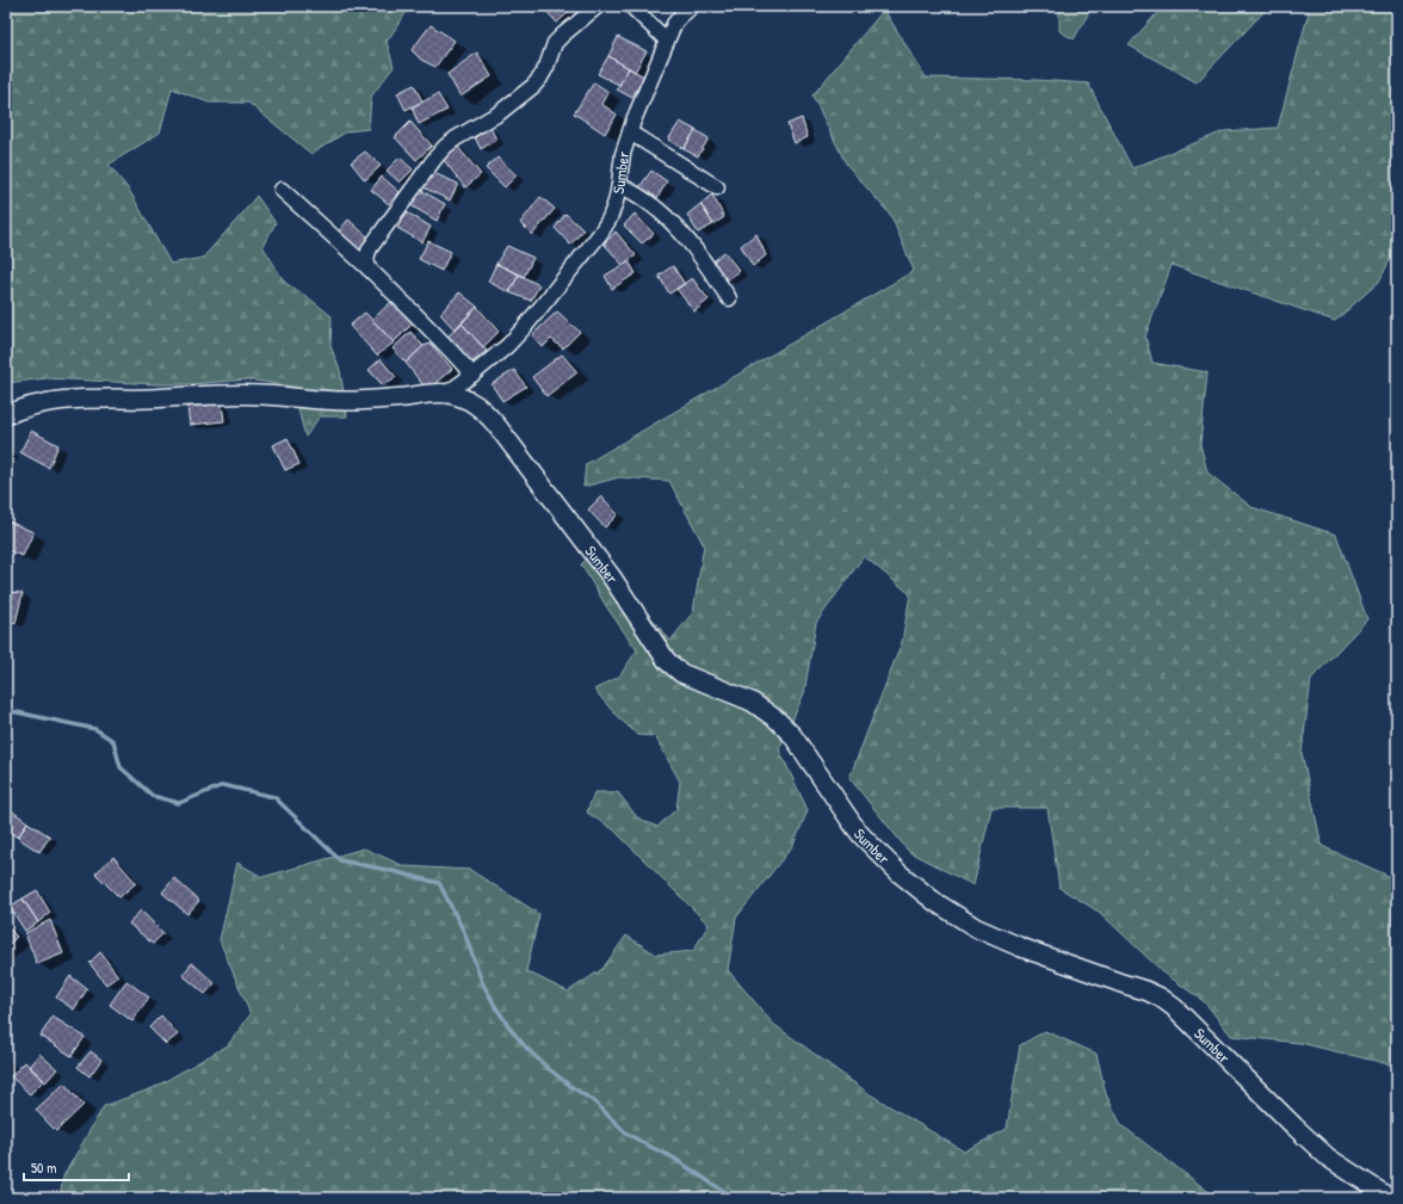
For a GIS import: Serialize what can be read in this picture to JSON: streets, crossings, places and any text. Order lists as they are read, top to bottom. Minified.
{"streets":{"street":["Sumber"]},"scale_bar":"50 m"}
